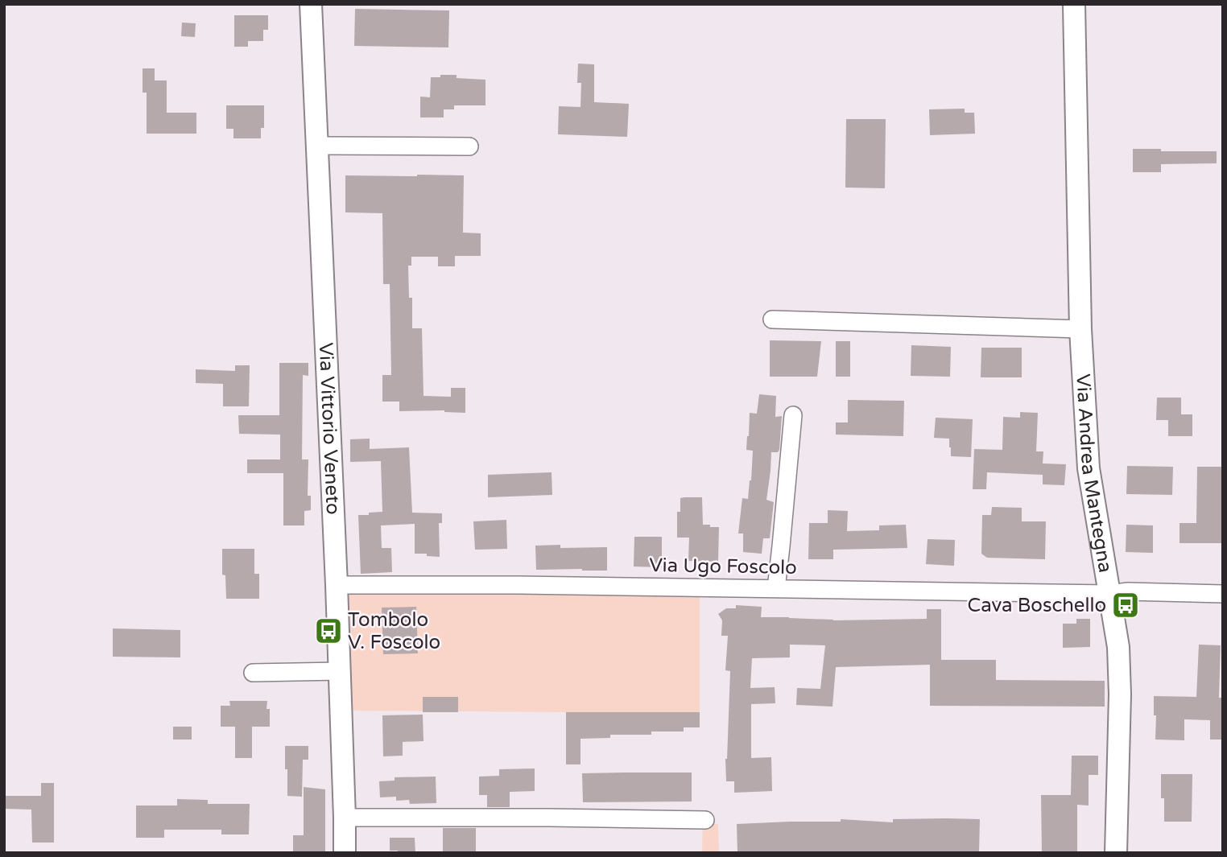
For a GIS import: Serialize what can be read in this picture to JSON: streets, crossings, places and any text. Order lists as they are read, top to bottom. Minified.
{"streets":{"main road":["Via Vittorio Veneto","Via Andrea Mantegna"],"street":["Via Ugo Foscolo"]},"crossings":[["Via Vittorio Veneto","Via Ugo Foscolo"],["Via Andrea Mantegna","Via Ugo Foscolo"]],"places":{"bus stop":["Cava Boschello","Tombolo V. Foscolo"]}}
